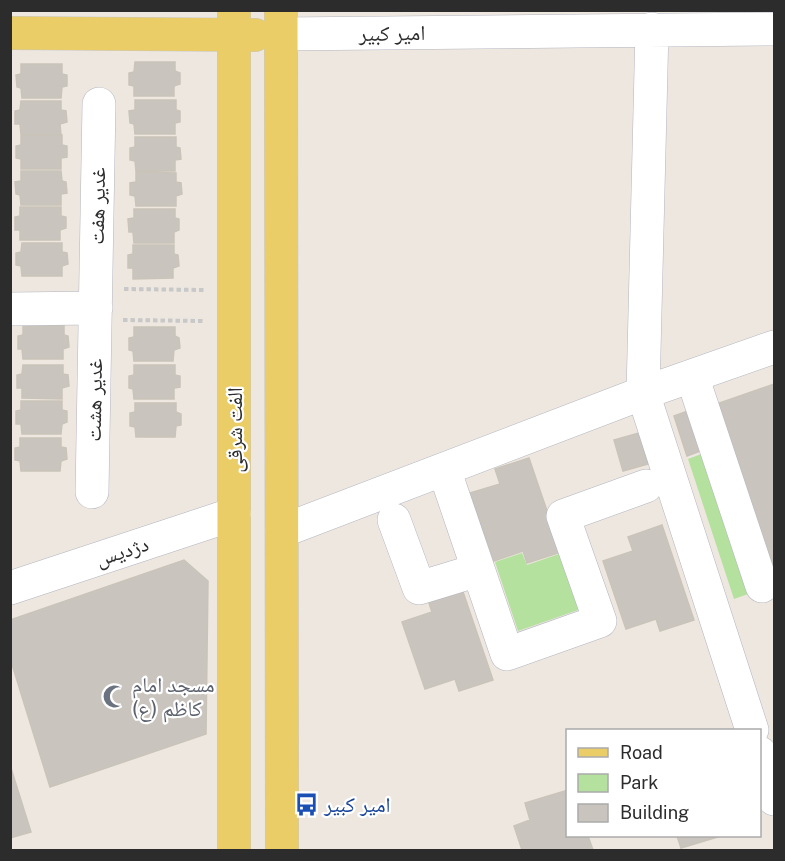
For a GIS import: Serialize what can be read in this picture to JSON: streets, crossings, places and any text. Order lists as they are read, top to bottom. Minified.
{"streets":{"main road":["امیر کبیر","الفت شرقی"],"street":["غدیر هفت","غدیر هشت","دژدیس"]},"crossings":[["امیر کبیر","الفت شرقی"],["غدیر هفت","غدیر هشت"],["الفت شرقی","دژدیس"]],"places":{"mosque":["مسجد امام کاظم (ع)"],"bus stop":["امیر کبیر"]},"legend":["Road","Park","Building"]}
